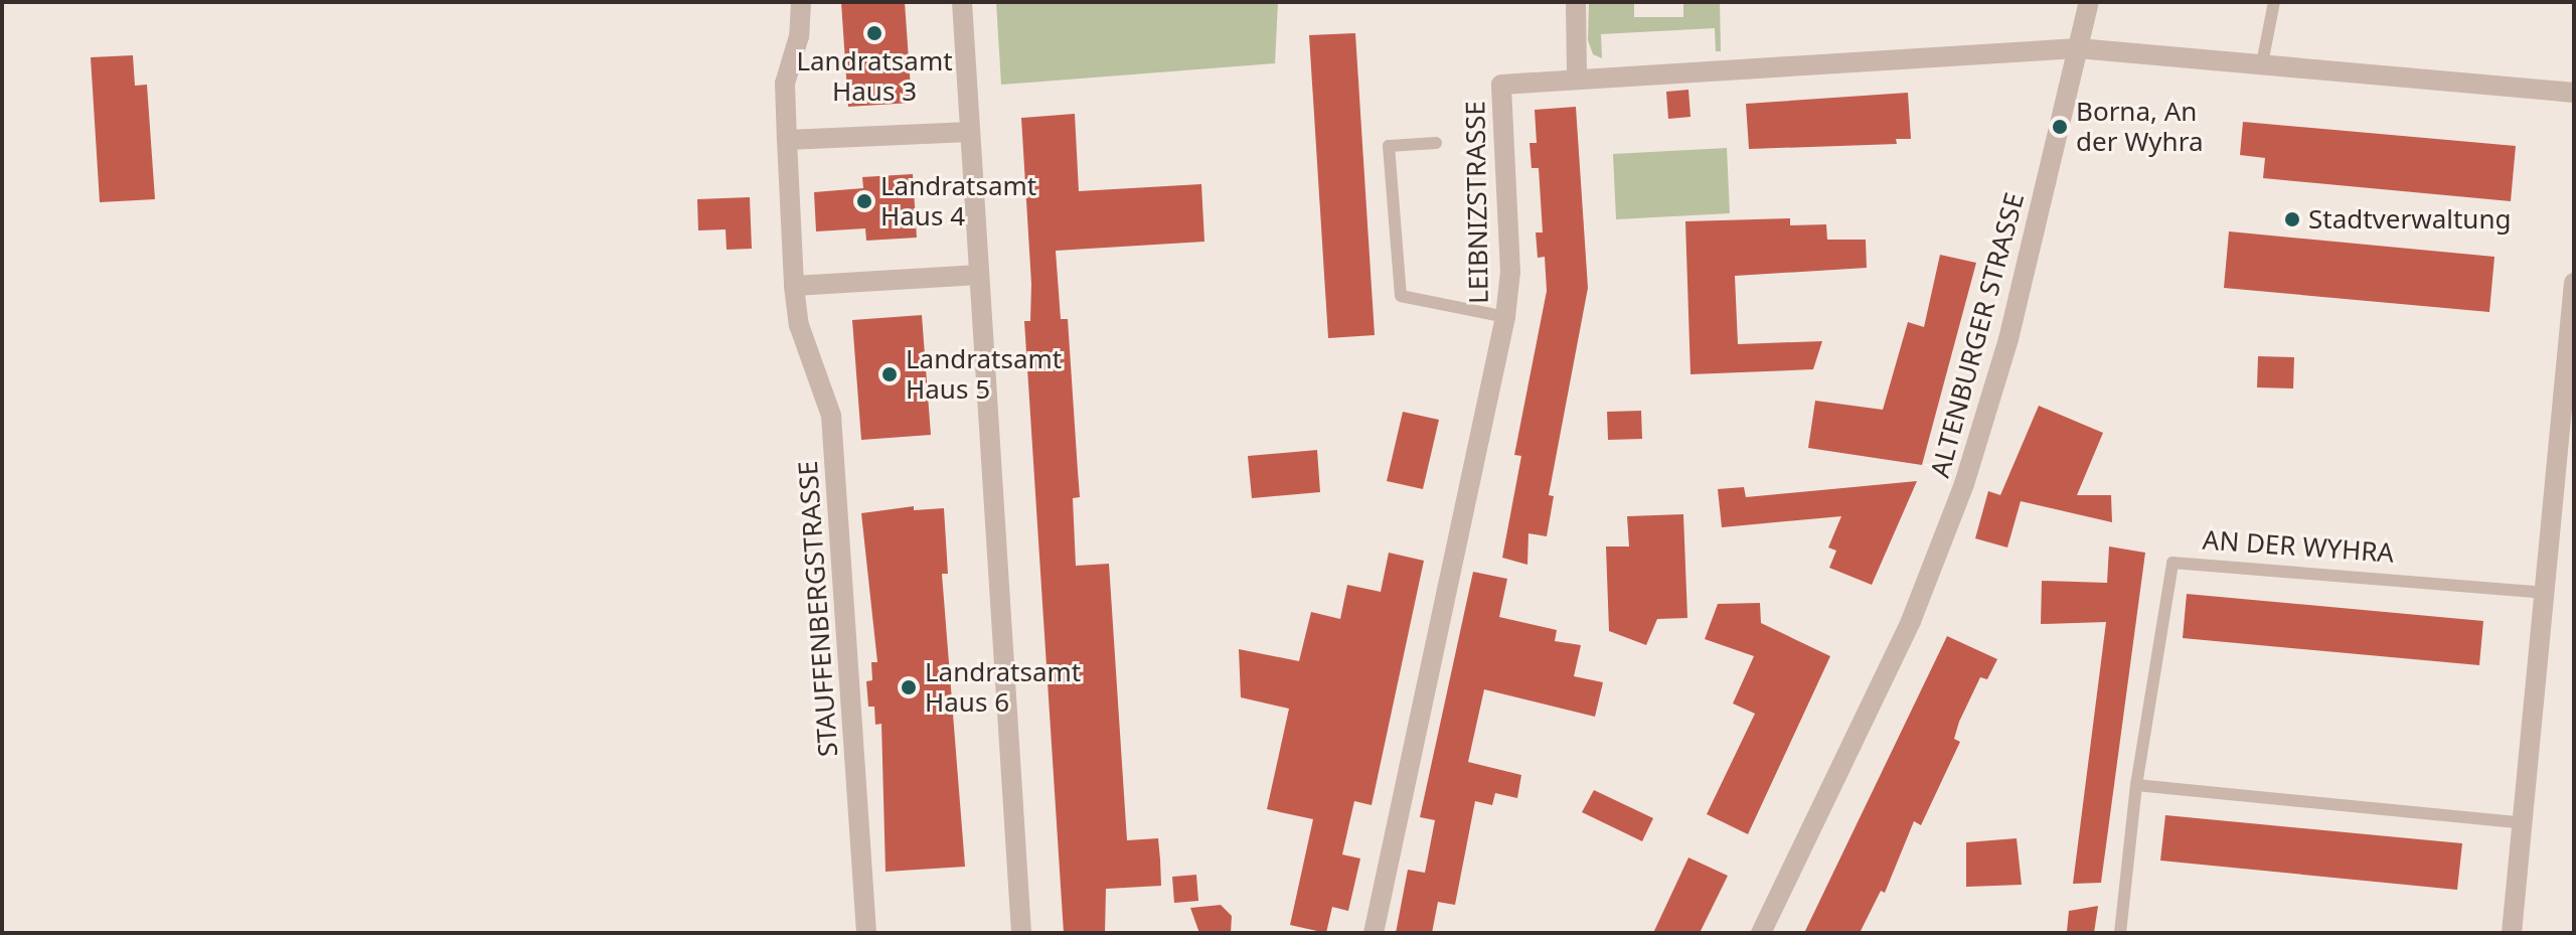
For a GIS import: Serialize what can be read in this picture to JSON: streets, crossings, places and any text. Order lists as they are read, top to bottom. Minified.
{"streets":{"street":["LEIBNIZSTRASSE","ALTENBURGER STRASSE","STAUFFENBERGSTRASSE"],"lane":["AN DER WYHRA"]},"crossings":[["LEIBNIZSTRASSE","ALTENBURGER STRASSE"]],"places":["Landratsamt Haus 3","Borna, An der Wyhra","Landratsamt Haus 4","Stadtverwaltung","Landratsamt Haus 5","Landratsamt Haus 6"]}
